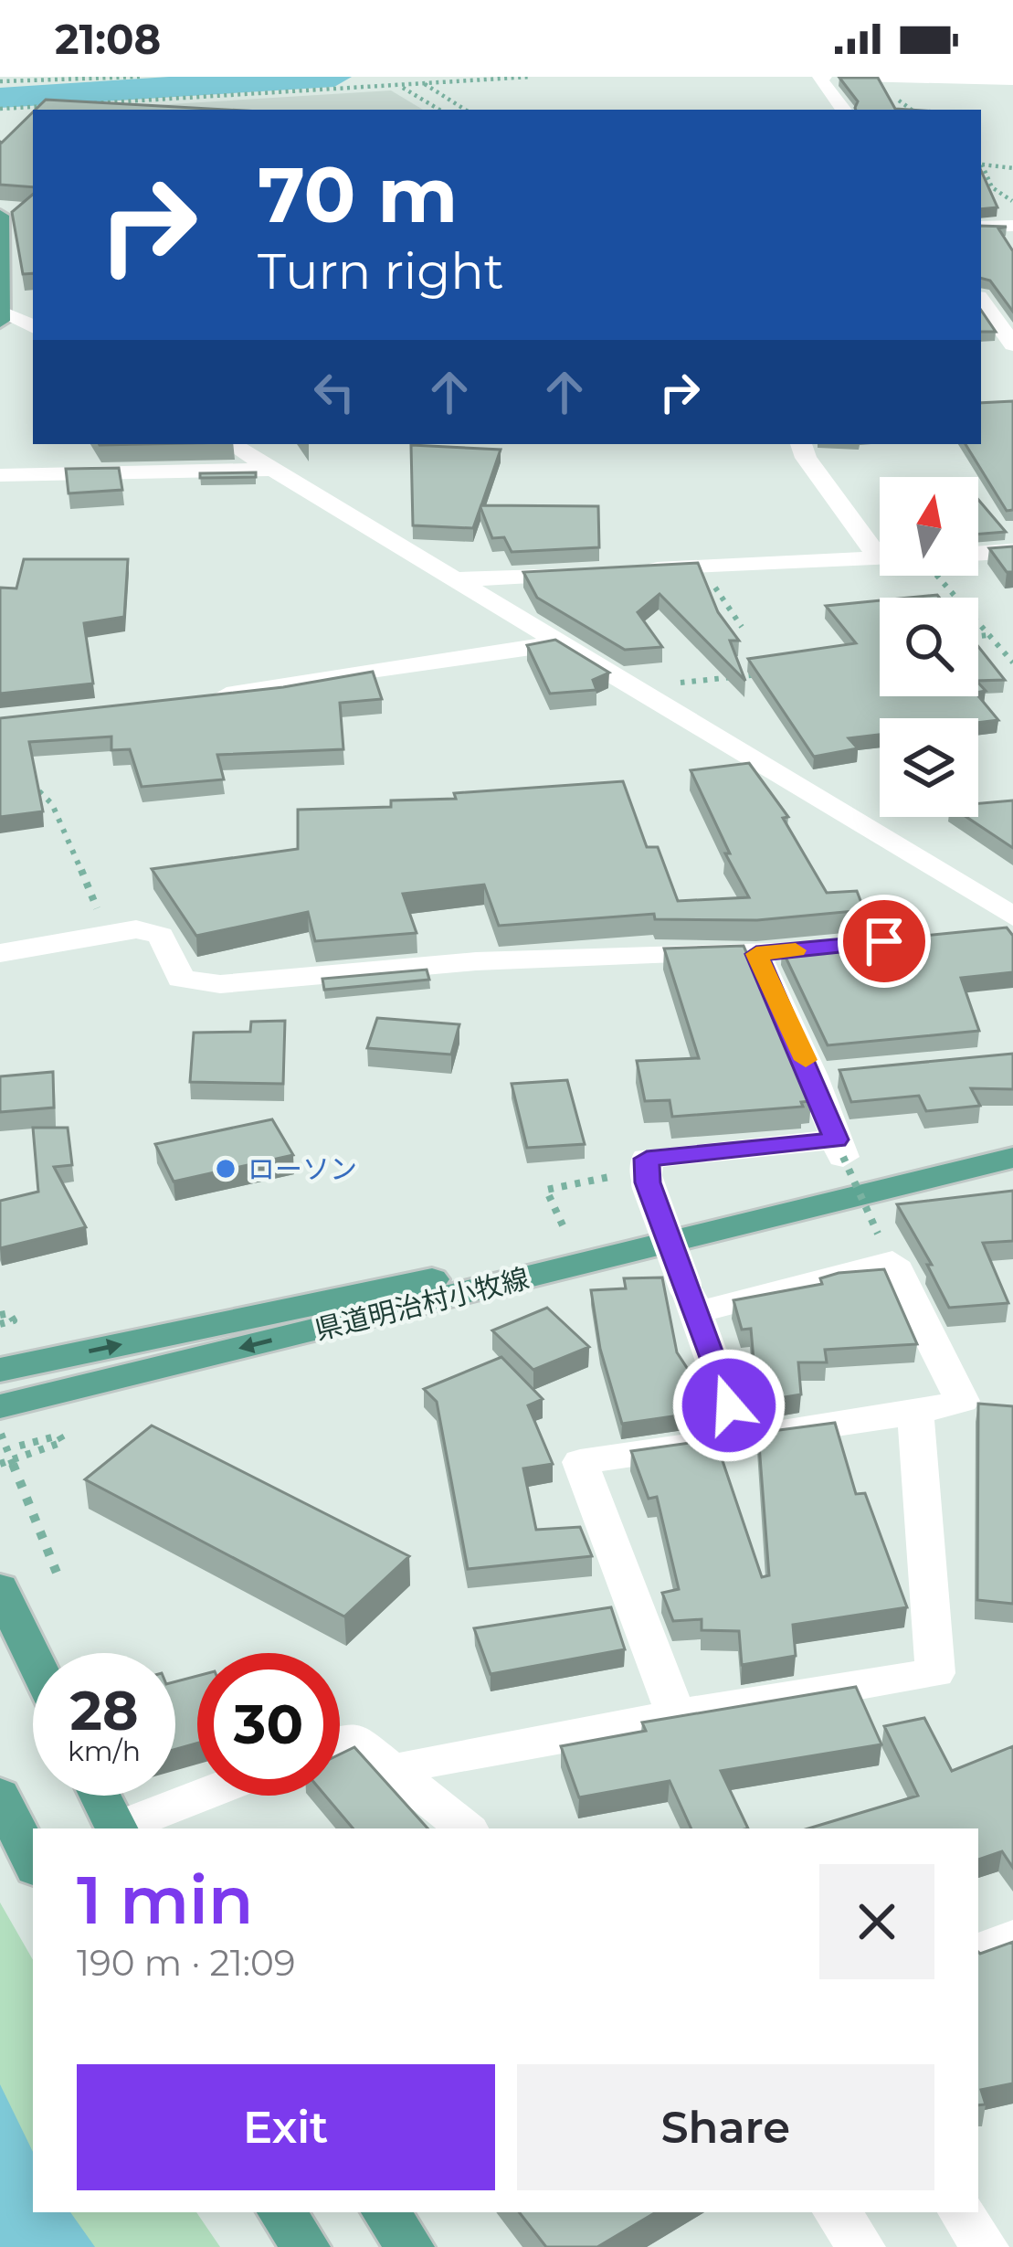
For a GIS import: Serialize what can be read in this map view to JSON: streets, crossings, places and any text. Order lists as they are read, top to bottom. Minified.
{"streets":{"main road":["県道明治村小牧線"]},"places":["ローソン"],"north":"top","page":{"status":"21:08","turn":["70 m","Turn right"],"speed":"28 km/h","limit":"30","heading":["1 min","190 m · 21:09"],"buttons":["Exit","Share"]}}
